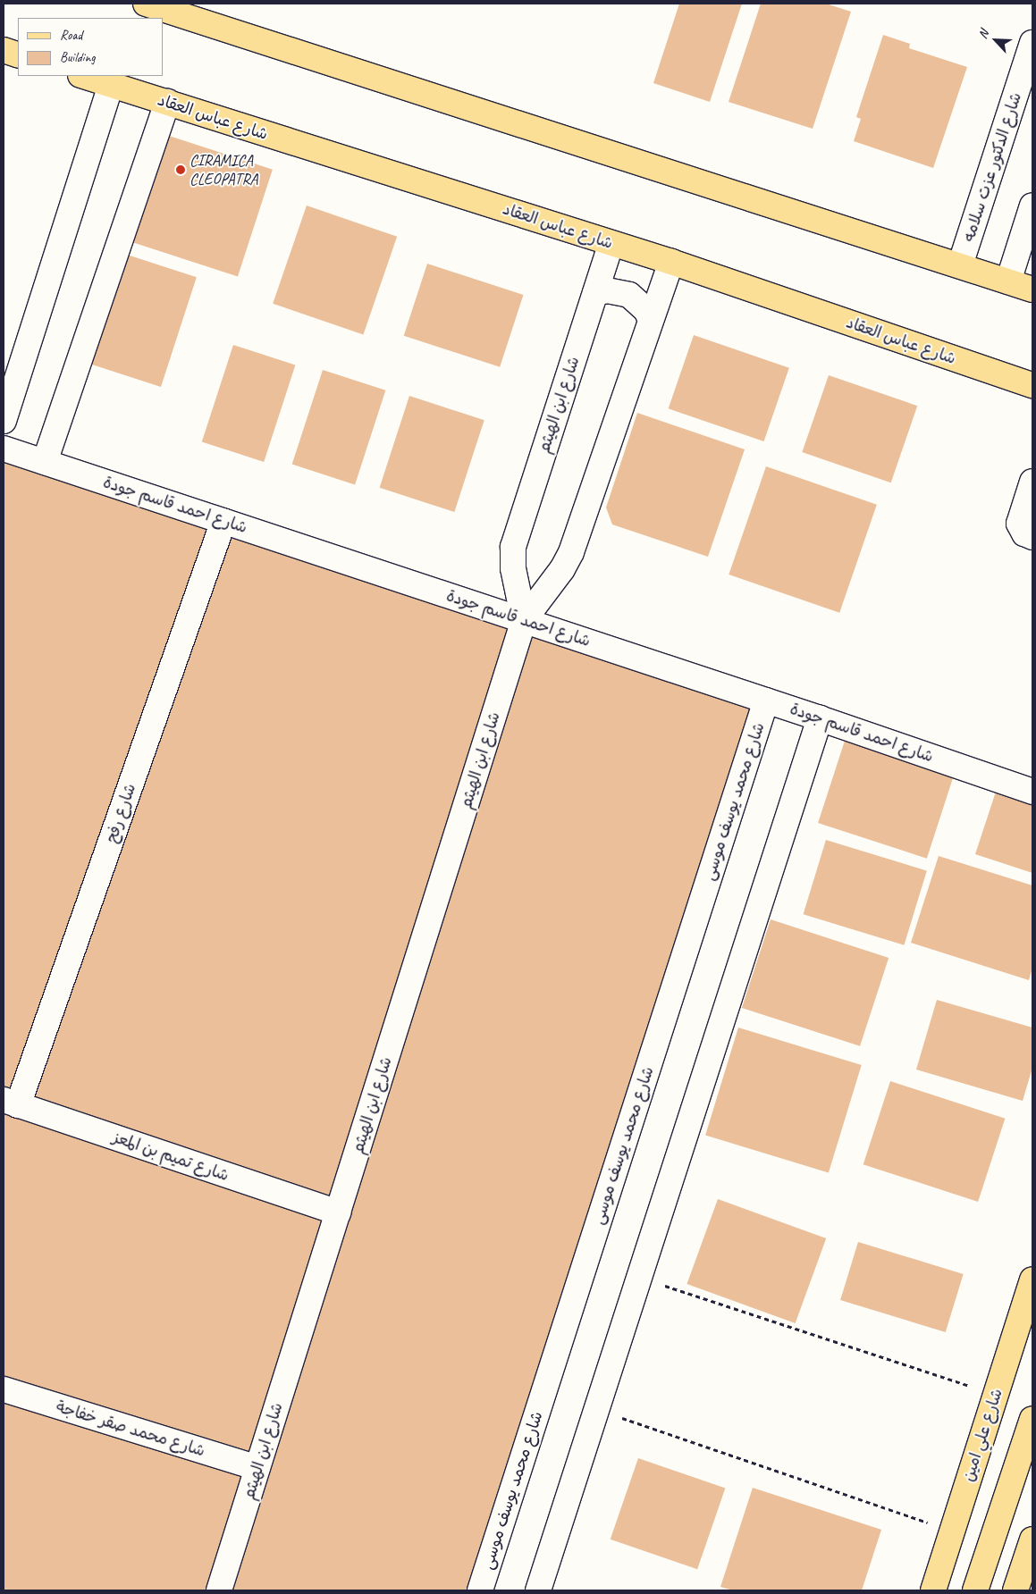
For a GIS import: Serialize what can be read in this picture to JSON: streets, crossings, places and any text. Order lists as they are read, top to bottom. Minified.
{"streets":{"main road":["شارع عباس العقاد","شارع علي امين"],"street":["شارع الدكتور عزت سلامه","شارع ابن الهيثم","شارع احمد قاسم جودة","شارع محمد يوسف موسى","شارع رفح","شارع تميم بن المعز","شارع محمد صقر خفاجة"]},"crossings":[["شارع عباس العقاد","شارع ابن الهيثم"],["شارع ابن الهيثم","شارع احمد قاسم جودة"],["شارع ابن الهيثم","شارع تميم بن المعز"],["شارع ابن الهيثم","شارع محمد صقر خفاجة"],["شارع احمد قاسم جودة","شارع محمد يوسف موسى"],["شارع احمد قاسم جودة","شارع رفح"],["شارع رفح","شارع تميم بن المعز"]],"places":["CIRAMICA CLEOPATRA"],"legend":["Road","Building"],"north":"top left"}
